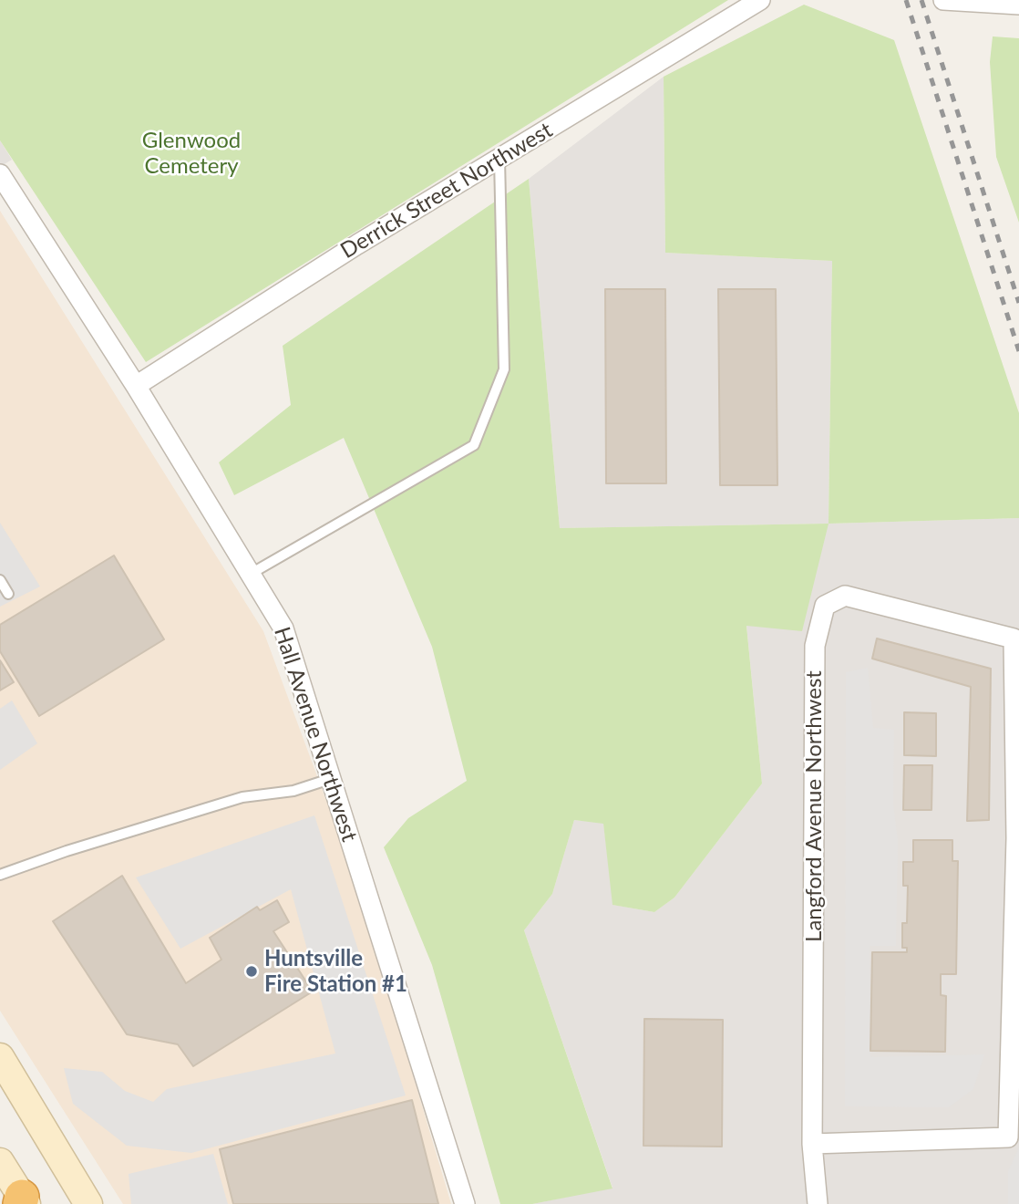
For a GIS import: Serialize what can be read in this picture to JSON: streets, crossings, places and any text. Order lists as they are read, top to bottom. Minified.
{"streets":{"street":["Derrick Street Northwest","Hall Avenue Northwest","Langford Avenue Northwest"]},"crossings":[["Derrick Street Northwest","Hall Avenue Northwest"]],"parks":["Glenwood Cemetery"],"places":["Huntsville Fire Station #1"]}
